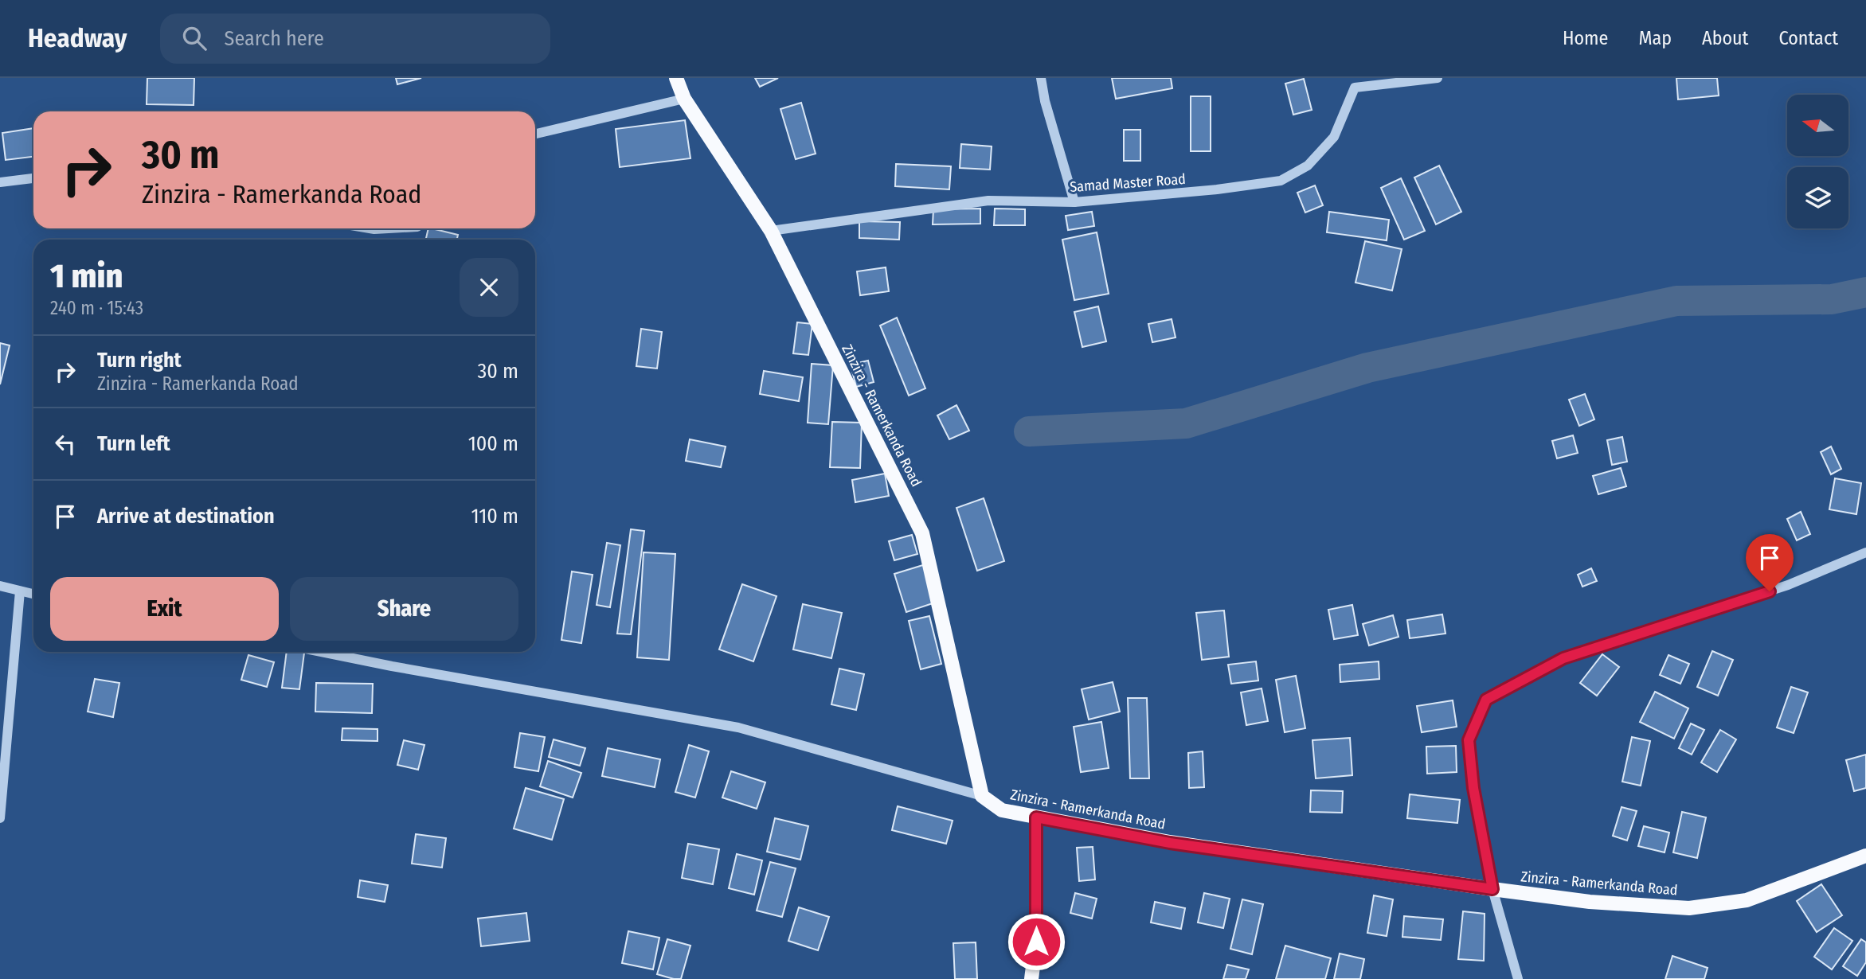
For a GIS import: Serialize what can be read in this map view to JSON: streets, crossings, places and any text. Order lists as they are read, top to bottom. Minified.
{"streets":{"main road":["Zinzira - Ramerkanda Road"],"street":["Samad Master Road"]},"crossings":[["Samad Master Road","Zinzira - Ramerkanda Road"]],"north":"left","page":{"header":"Headway","search":"Search here","nav":["Home","Map","About","Contact"],"turn":["30 m","Zinzira - Ramerkanda Road"],"heading":["1 min","240 m · 15:43"],"list":[{"name":"Turn right","note":"Zinzira - Ramerkanda Road","value":"30 m"},{"name":"Turn left","value":"100 m"},{"name":"Arrive at destination","value":"110 m"}],"buttons":["Exit","Share"]}}
